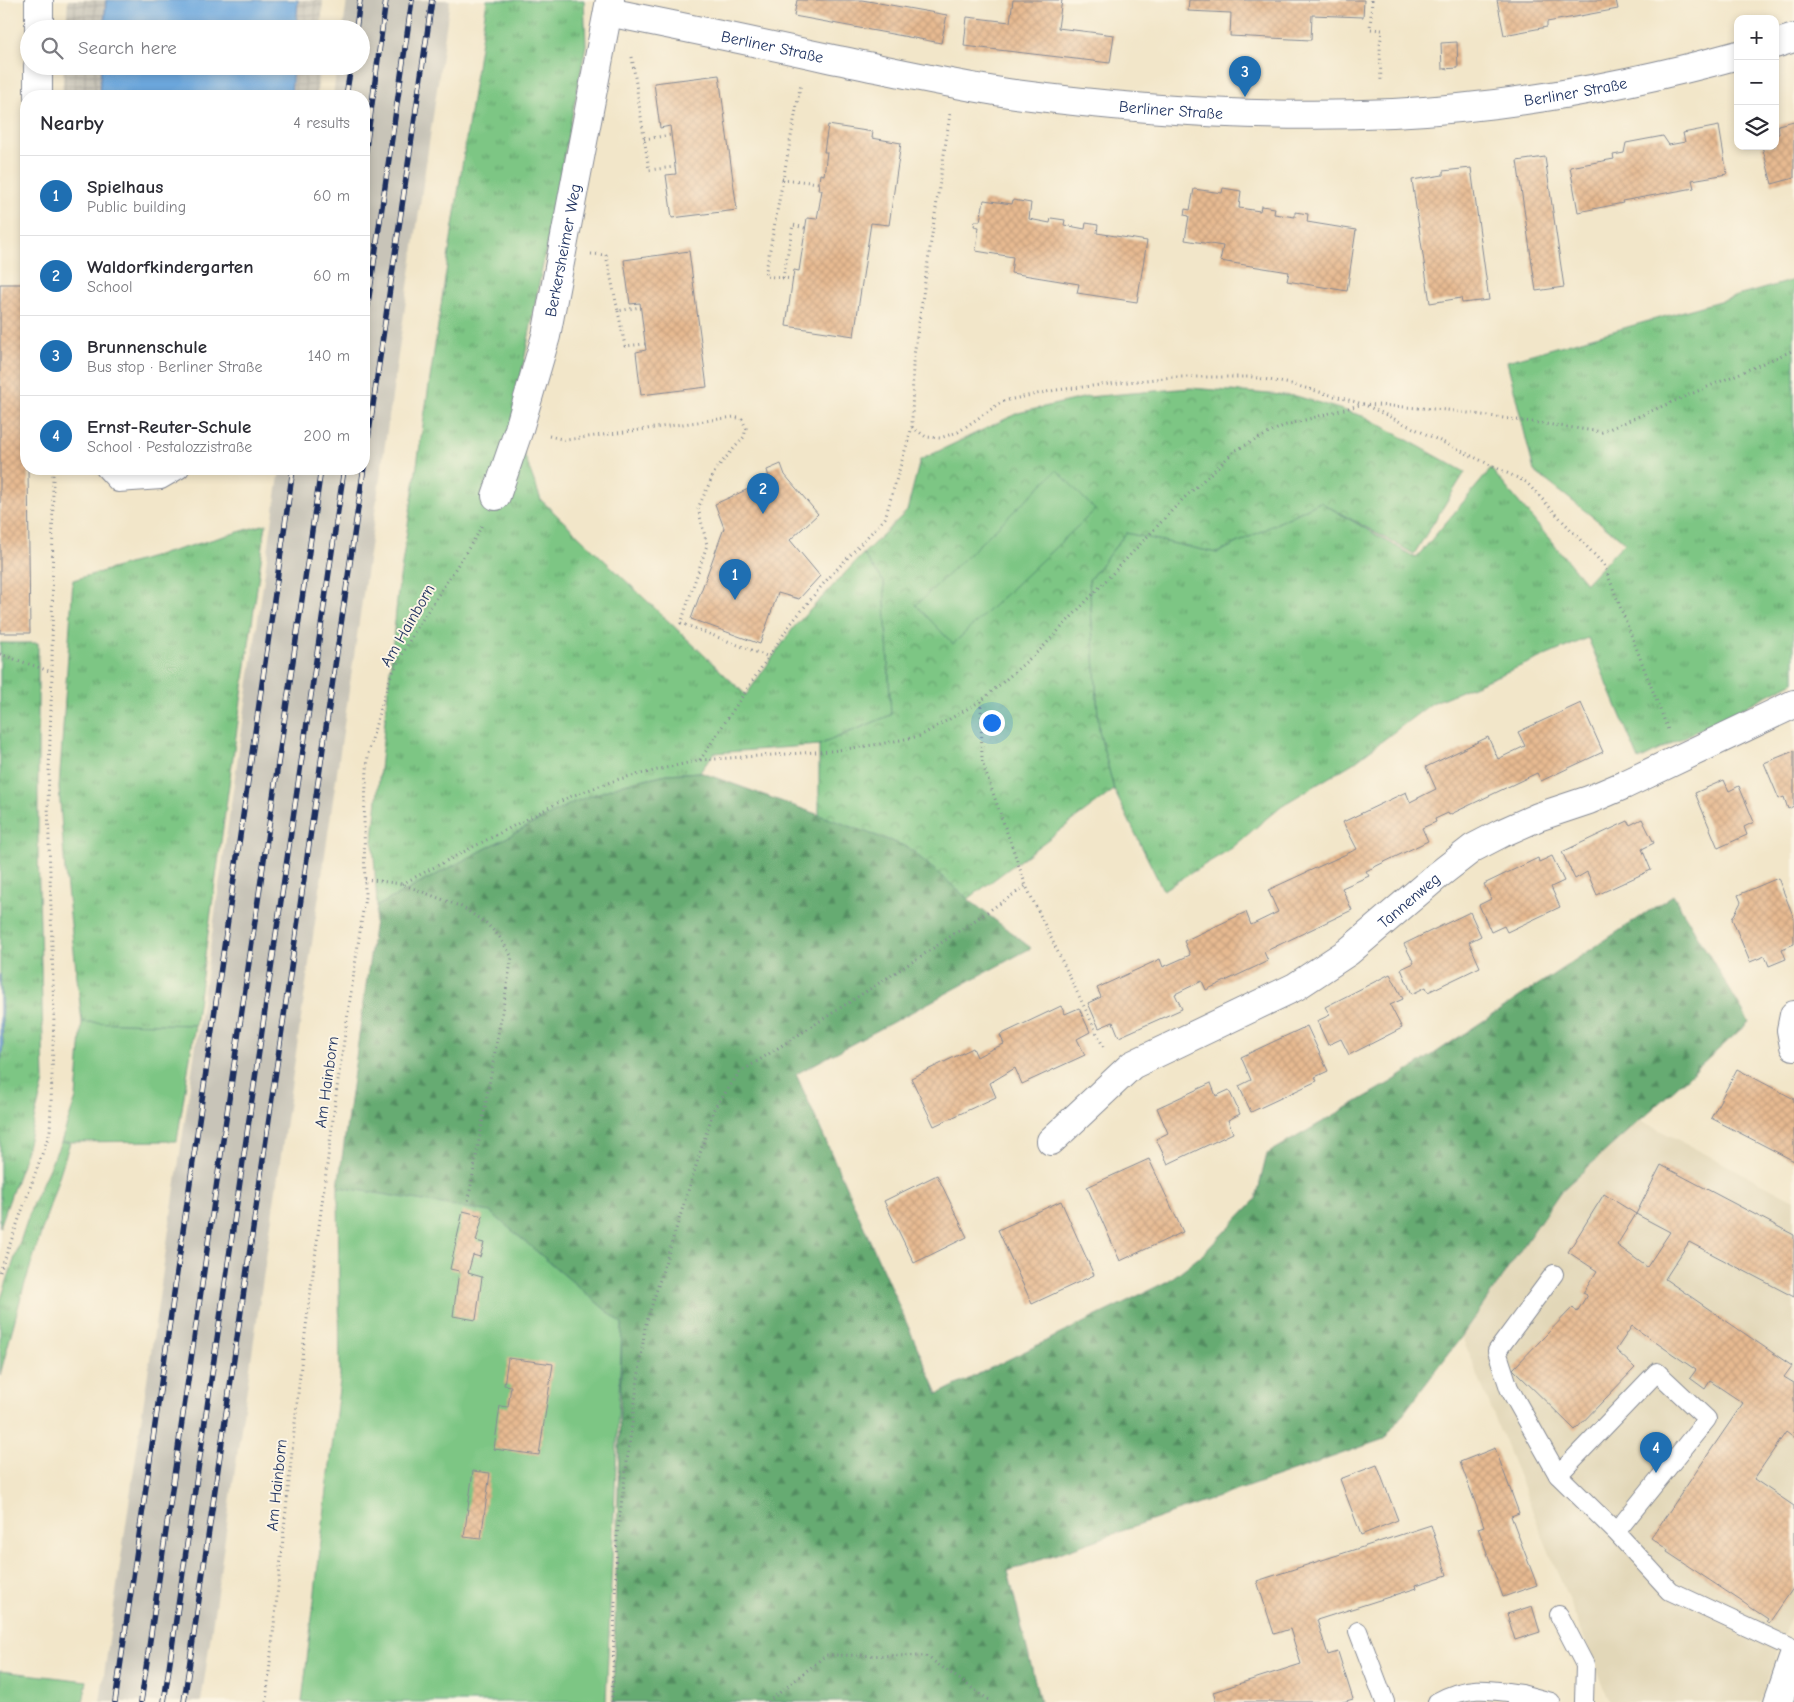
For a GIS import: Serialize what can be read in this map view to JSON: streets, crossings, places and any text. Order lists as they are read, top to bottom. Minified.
{"streets":{"street":["Berliner Straße","Berkersheimer Weg","Tannenweg"],"path":["Am Hainborn"]},"crossings":[["Berliner Straße","Berkersheimer Weg"],["Berkersheimer Weg","Am Hainborn"]],"page":{"map_buttons":["+","−"],"search":"Search here","pins":["3","2","1","4"],"heading":["Nearby","4 results"],"list":[{"mark":"1","name":"Spielhaus","note":"Public building","value":"60 m"},{"mark":"2","name":"Waldorfkindergarten","note":"School","value":"60 m"},{"mark":"3","name":"Brunnenschule","note":"Bus stop · Berliner Straße","value":"140 m"},{"mark":"4","name":"Ernst-Reuter-Schule","note":"School · Pestalozzistraße","value":"200 m"}]}}
